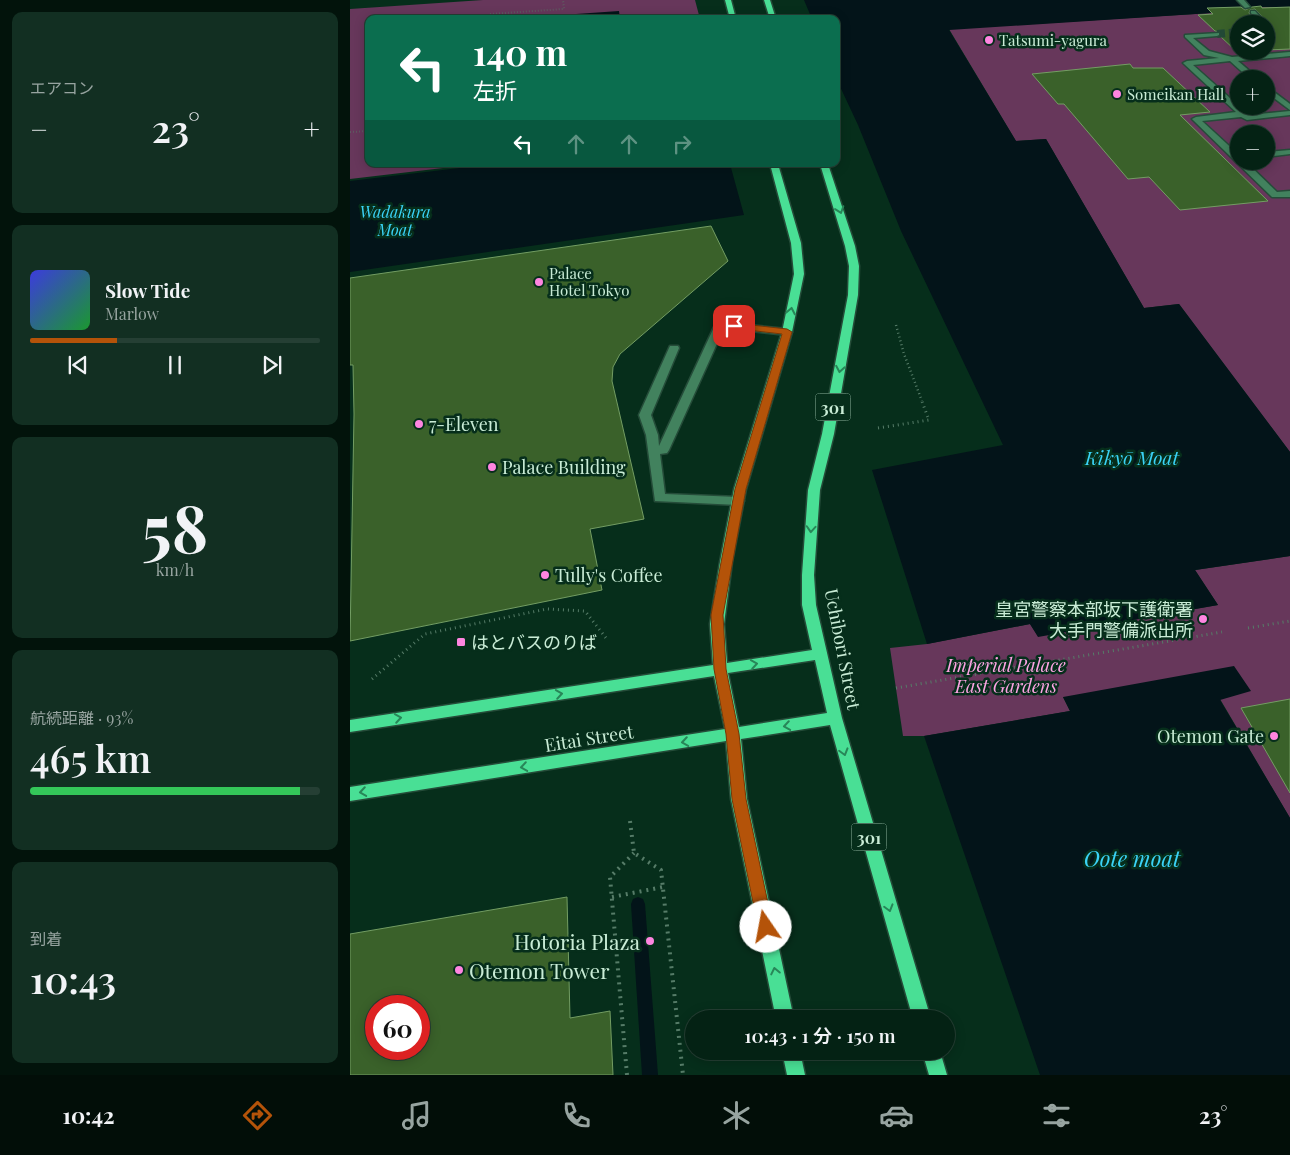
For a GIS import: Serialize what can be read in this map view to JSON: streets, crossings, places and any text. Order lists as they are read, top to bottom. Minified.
{"streets":{"main road":["301","Uchibori Street","Eitai Street"]},"crossings":[["Uchibori Street","Eitai Street"]],"water":["Wadakura Moat","Kikyō Moat","Oote moat"],"parks":["Imperial Palace East Gardens"],"places":{"other":["Tatsumi-yagura","Someikan Hall","Palace Hotel Tokyo","7-Eleven","Palace Building","Tully's Coffee","皇宮警察本部坂下護衛署 大手門警備派出所","Otemon Gate","Hotoria Plaza","Otemon Tower"],"transit":["はとバスのりば"]},"page":{"tile":["エアコン",["58","km/h"],["航続距離 · 93%","465 km"],["到着","10:43"]],"map_buttons":["+","−"],"turn":["140 m","左折"],"heat":["−","23°","+"],"song":["Slow Tide","Marlow"],"limit":"60","trip":"10:43 · 1 分 · 150 m","tabs":["10:42","23°"]}}
